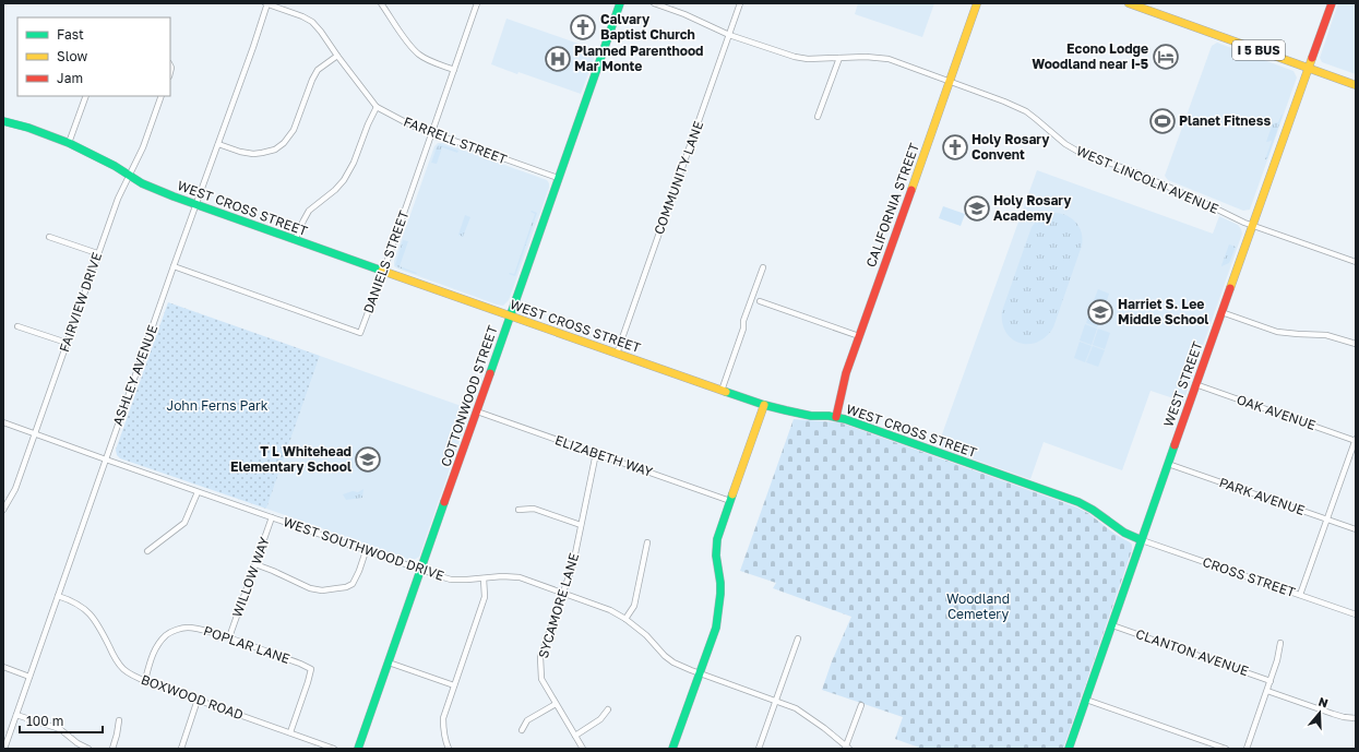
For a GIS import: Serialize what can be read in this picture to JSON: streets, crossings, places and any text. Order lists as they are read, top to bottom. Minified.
{"streets":{"street":["I 5 BUS","FARRELL STREET","COMMUNITY LANE","WEST LINCOLN AVENUE","CALIFORNIA STREET","WEST CROSS STREET","DANIELS STREET","FAIRVIEW DRIVE","ASHLEY AVENUE","WEST STREET","COTTONWOOD STREET","OAK AVENUE","ELIZABETH WAY","PARK AVENUE","WEST SOUTHWOOD DRIVE","WILLOW WAY","CROSS STREET","SYCAMORE LANE","POPLAR LANE","CLANTON AVENUE","BOXWOOD ROAD"]},"crossings":[["I 5 BUS","WEST STREET"],["FARRELL STREET","DANIELS STREET"],["FARRELL STREET","ASHLEY AVENUE"],["FARRELL STREET","COTTONWOOD STREET"],["COMMUNITY LANE","WEST LINCOLN AVENUE"],["COMMUNITY LANE","WEST CROSS STREET"],["WEST LINCOLN AVENUE","CALIFORNIA STREET"],["WEST LINCOLN AVENUE","WEST STREET"],["CALIFORNIA STREET","WEST CROSS STREET"],["WEST CROSS STREET","DANIELS STREET"],["WEST CROSS STREET","FAIRVIEW DRIVE"],["WEST CROSS STREET","ASHLEY AVENUE"],["WEST CROSS STREET","WEST STREET"],["WEST CROSS STREET","COTTONWOOD STREET"],["WEST CROSS STREET","CROSS STREET"],["DANIELS STREET","ASHLEY AVENUE"],["FAIRVIEW DRIVE","WEST SOUTHWOOD DRIVE"],["ASHLEY AVENUE","WEST SOUTHWOOD DRIVE"],["ASHLEY AVENUE","BOXWOOD ROAD"],["WEST STREET","OAK AVENUE"],["WEST STREET","PARK AVENUE"],["WEST STREET","CROSS STREET"],["WEST STREET","CLANTON AVENUE"],["COTTONWOOD STREET","ELIZABETH WAY"],["COTTONWOOD STREET","WEST SOUTHWOOD DRIVE"],["ELIZABETH WAY","SYCAMORE LANE"],["WEST SOUTHWOOD DRIVE","WILLOW WAY"],["WEST SOUTHWOOD DRIVE","SYCAMORE LANE"],["WILLOW WAY","POPLAR LANE"],["POPLAR LANE","BOXWOOD ROAD"]],"parks":["John Ferns Park","Woodland Cemetery"],"places":{"church":["Calvary Baptist Church","Holy Rosary Convent"],"hotel":["Econo Lodge Woodland near I-5"],"hospital":["Planned Parenthood Mar Monte"],"sports":["Planet Fitness"],"school or university":["Holy Rosary Academy","Harriet S. Lee Middle School","T L Whitehead Elementary School"]},"legend":["Fast","Slow","Jam"],"scale_bar":"100 m","north":"top"}
